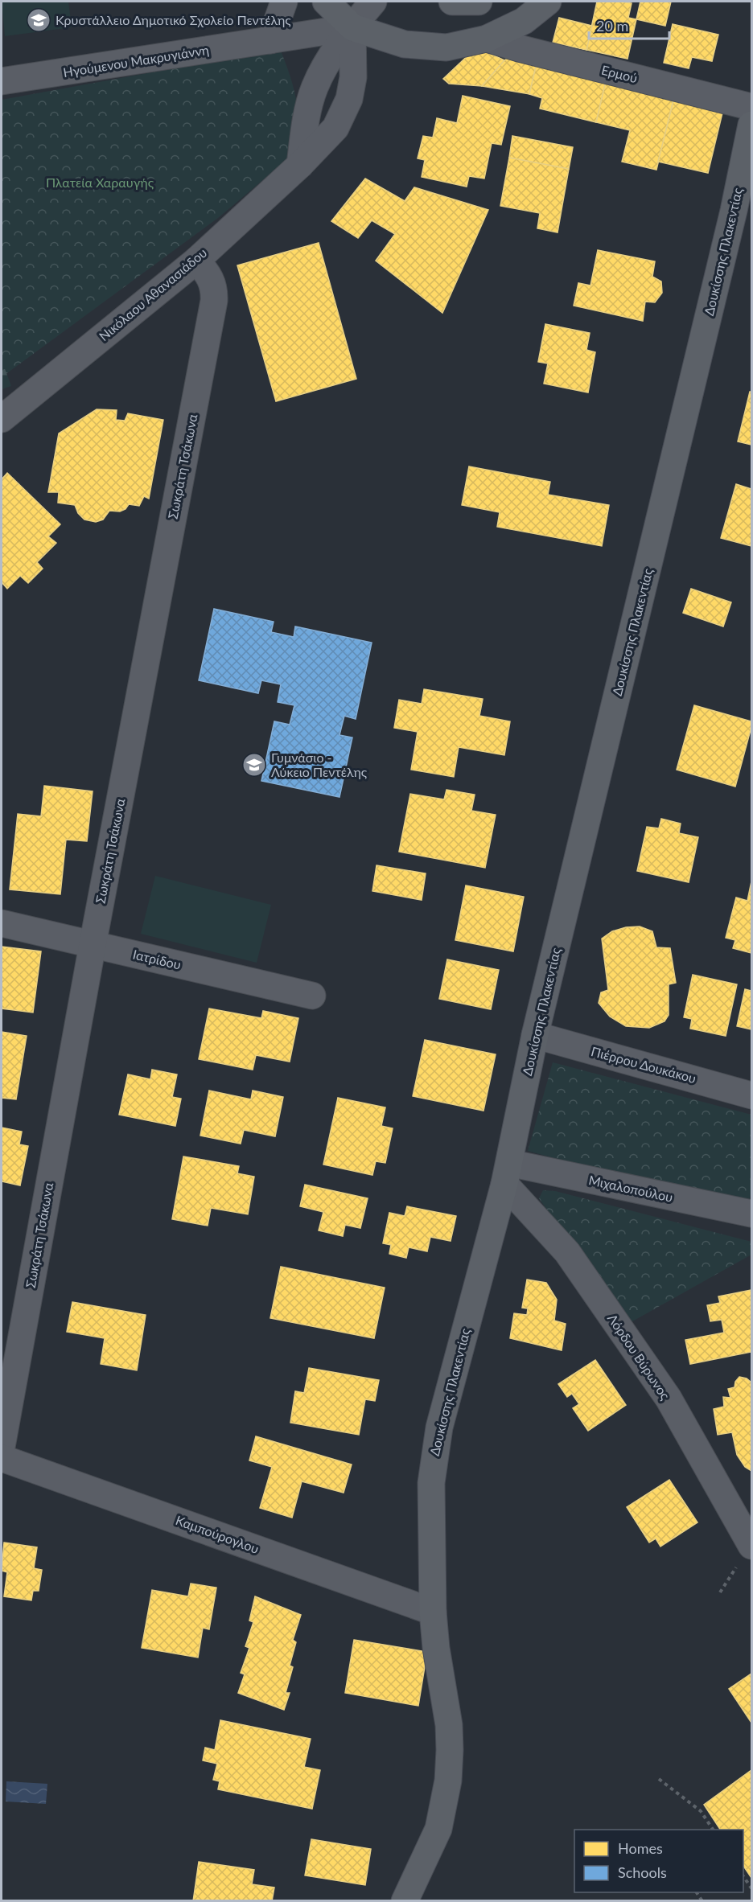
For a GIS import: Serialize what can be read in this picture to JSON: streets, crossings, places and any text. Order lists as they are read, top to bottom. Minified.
{"streets":{"main road":["Δουκίσσης Πλακεντίας"],"street":["Ηγούμενου Μακρυγιάννη","Ερμού","Νικόλαου Αθανασιάδου","Σωκράτη Τσάκωνα","Ιατρίδου","Πιέρρου Δουκάκου","Μιχαλοπούλου","Λόρδου Βύρωνος","Καμπούρογλου"]},"crossings":[["Ηγούμενου Μακρυγιάννη","Νικόλαου Αθανασιάδου"],["Δουκίσσης Πλακεντίας","Πιέρρου Δουκάκου"],["Δουκίσσης Πλακεντίας","Μιχαλοπούλου"],["Δουκίσσης Πλακεντίας","Λόρδου Βύρωνος"],["Δουκίσσης Πλακεντίας","Καμπούρογλου"],["Νικόλαου Αθανασιάδου","Σωκράτη Τσάκωνα"],["Σωκράτη Τσάκωνα","Ιατρίδου"],["Μιχαλοπούλου","Λόρδου Βύρωνος"]],"parks":["Πλατεία Χαραυγής"],"places":{"school or university":["Κρυστάλλειο Δημοτικό Σχολείο Πεντέλης","Γυμνάσιο - Λύκειο Πεντέλης"]},"legend":["Homes","Schools"],"scale_bar":"20 m"}
